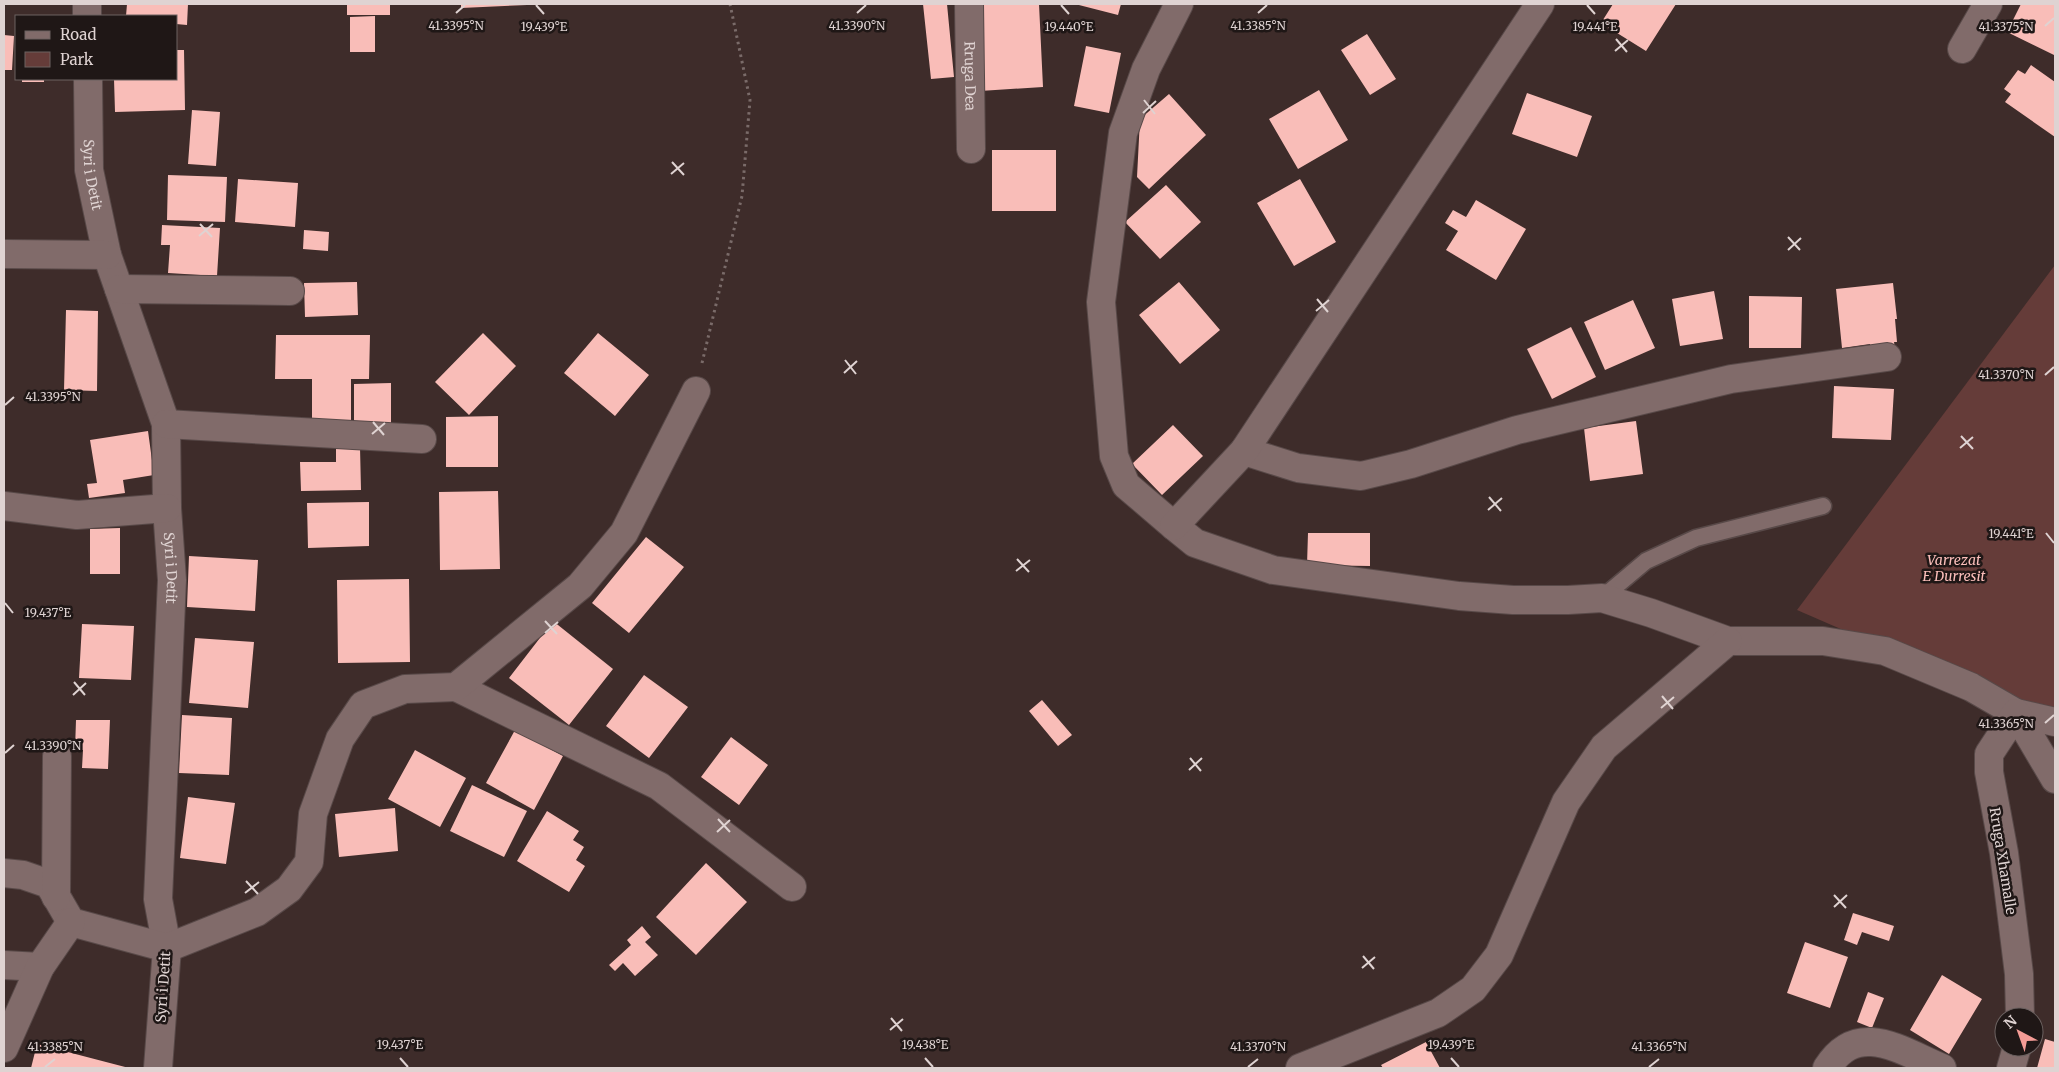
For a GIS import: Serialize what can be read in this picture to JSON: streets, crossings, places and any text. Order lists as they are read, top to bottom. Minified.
{"streets":{"street":["Rruga Dea","Syri i Detit","Rruga Xhamalle"]},"parks":["Varrezat E Durresit"],"legend":["Road","Park"],"north":"top left","coordinates":["41.3395°N","41.3390°N","41.3385°N","41.3375°N","19.439°E","19.440°E","19.441°E","41.3370°N","19.437°E","41.3365°N","19.438°E"]}
